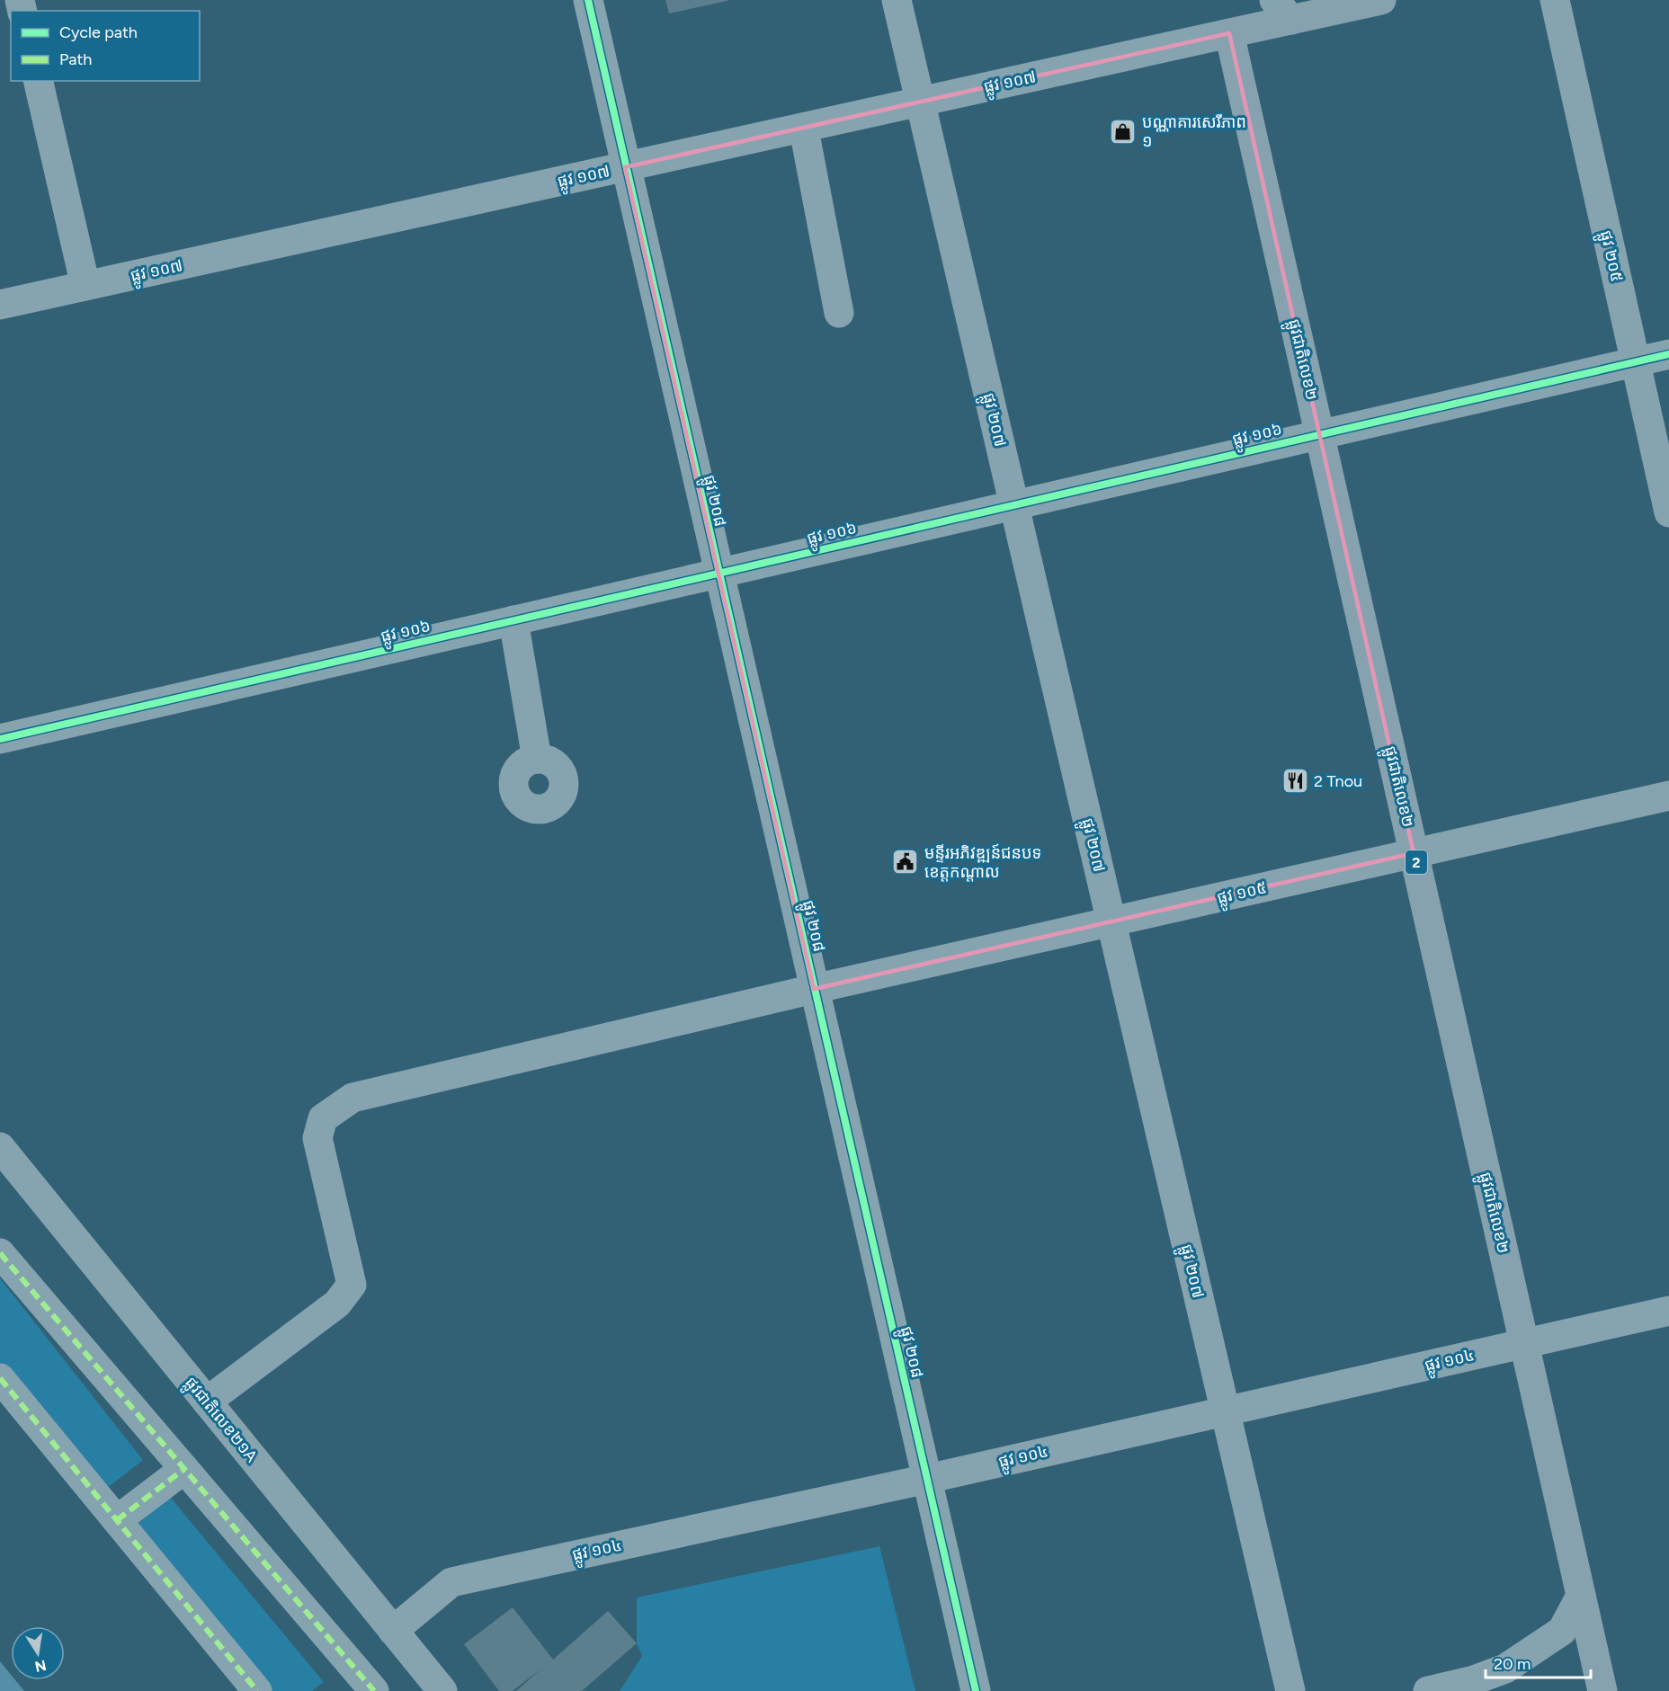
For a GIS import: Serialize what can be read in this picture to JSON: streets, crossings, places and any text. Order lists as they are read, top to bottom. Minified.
{"streets":{"main road":["ផ្លូវជាតិលេខ២","2"],"street":["ផ្លូវ ១០៧","ផ្លូវ ២០៥","ផ្លូវ ២០៧","ផ្លូវ ១០៦","ផ្លូវ ២០៨","ផ្លូវ ១០៥","ផ្លូវ ១០៤","ផ្លូវជាតិលេខ២១A"]},"crossings":[["ផ្លូវ ១០៧","ផ្លូវជាតិលេខ២"],["ផ្លូវ ១០៧","ផ្លូវ ២០៧"],["ផ្លូវ ១០៧","ផ្លូវ ២០៨"],["ផ្លូវ ២០៥","ផ្លូវ ១០៦"],["ផ្លូវជាតិលេខ២","ផ្លូវ ១០៦"],["ផ្លូវជាតិលេខ២","ផ្លូវ ១០៥"],["ផ្លូវជាតិលេខ២","ផ្លូវ ១០៤"],["ផ្លូវ ២០៧","ផ្លូវ ១០៦"],["ផ្លូវ ២០៧","ផ្លូវ ១០៥"],["ផ្លូវ ២០៧","ផ្លូវ ១០៤"],["ផ្លូវ ១០៦","ផ្លូវ ២០៨"],["ផ្លូវ ២០៨","ផ្លូវ ១០៥"],["ផ្លូវ ២០៨","ផ្លូវ ១០៤"],["ផ្លូវ ១០៥","ផ្លូវជាតិលេខ២១A"],["ផ្លូវ ១០៤","ផ្លូវជាតិលេខ២១A"]],"places":{"shop":["បណ្ណាគារសេរីភាព ១"],"restaurant":["2 Tnou"],"public building":["មន្ទីរអភិវឌ្ឍន៍ជនបទ ខេត្តកណ្តាល"]},"legend":["Cycle path","Path"],"scale_bar":"20 m","north":"bottom"}
